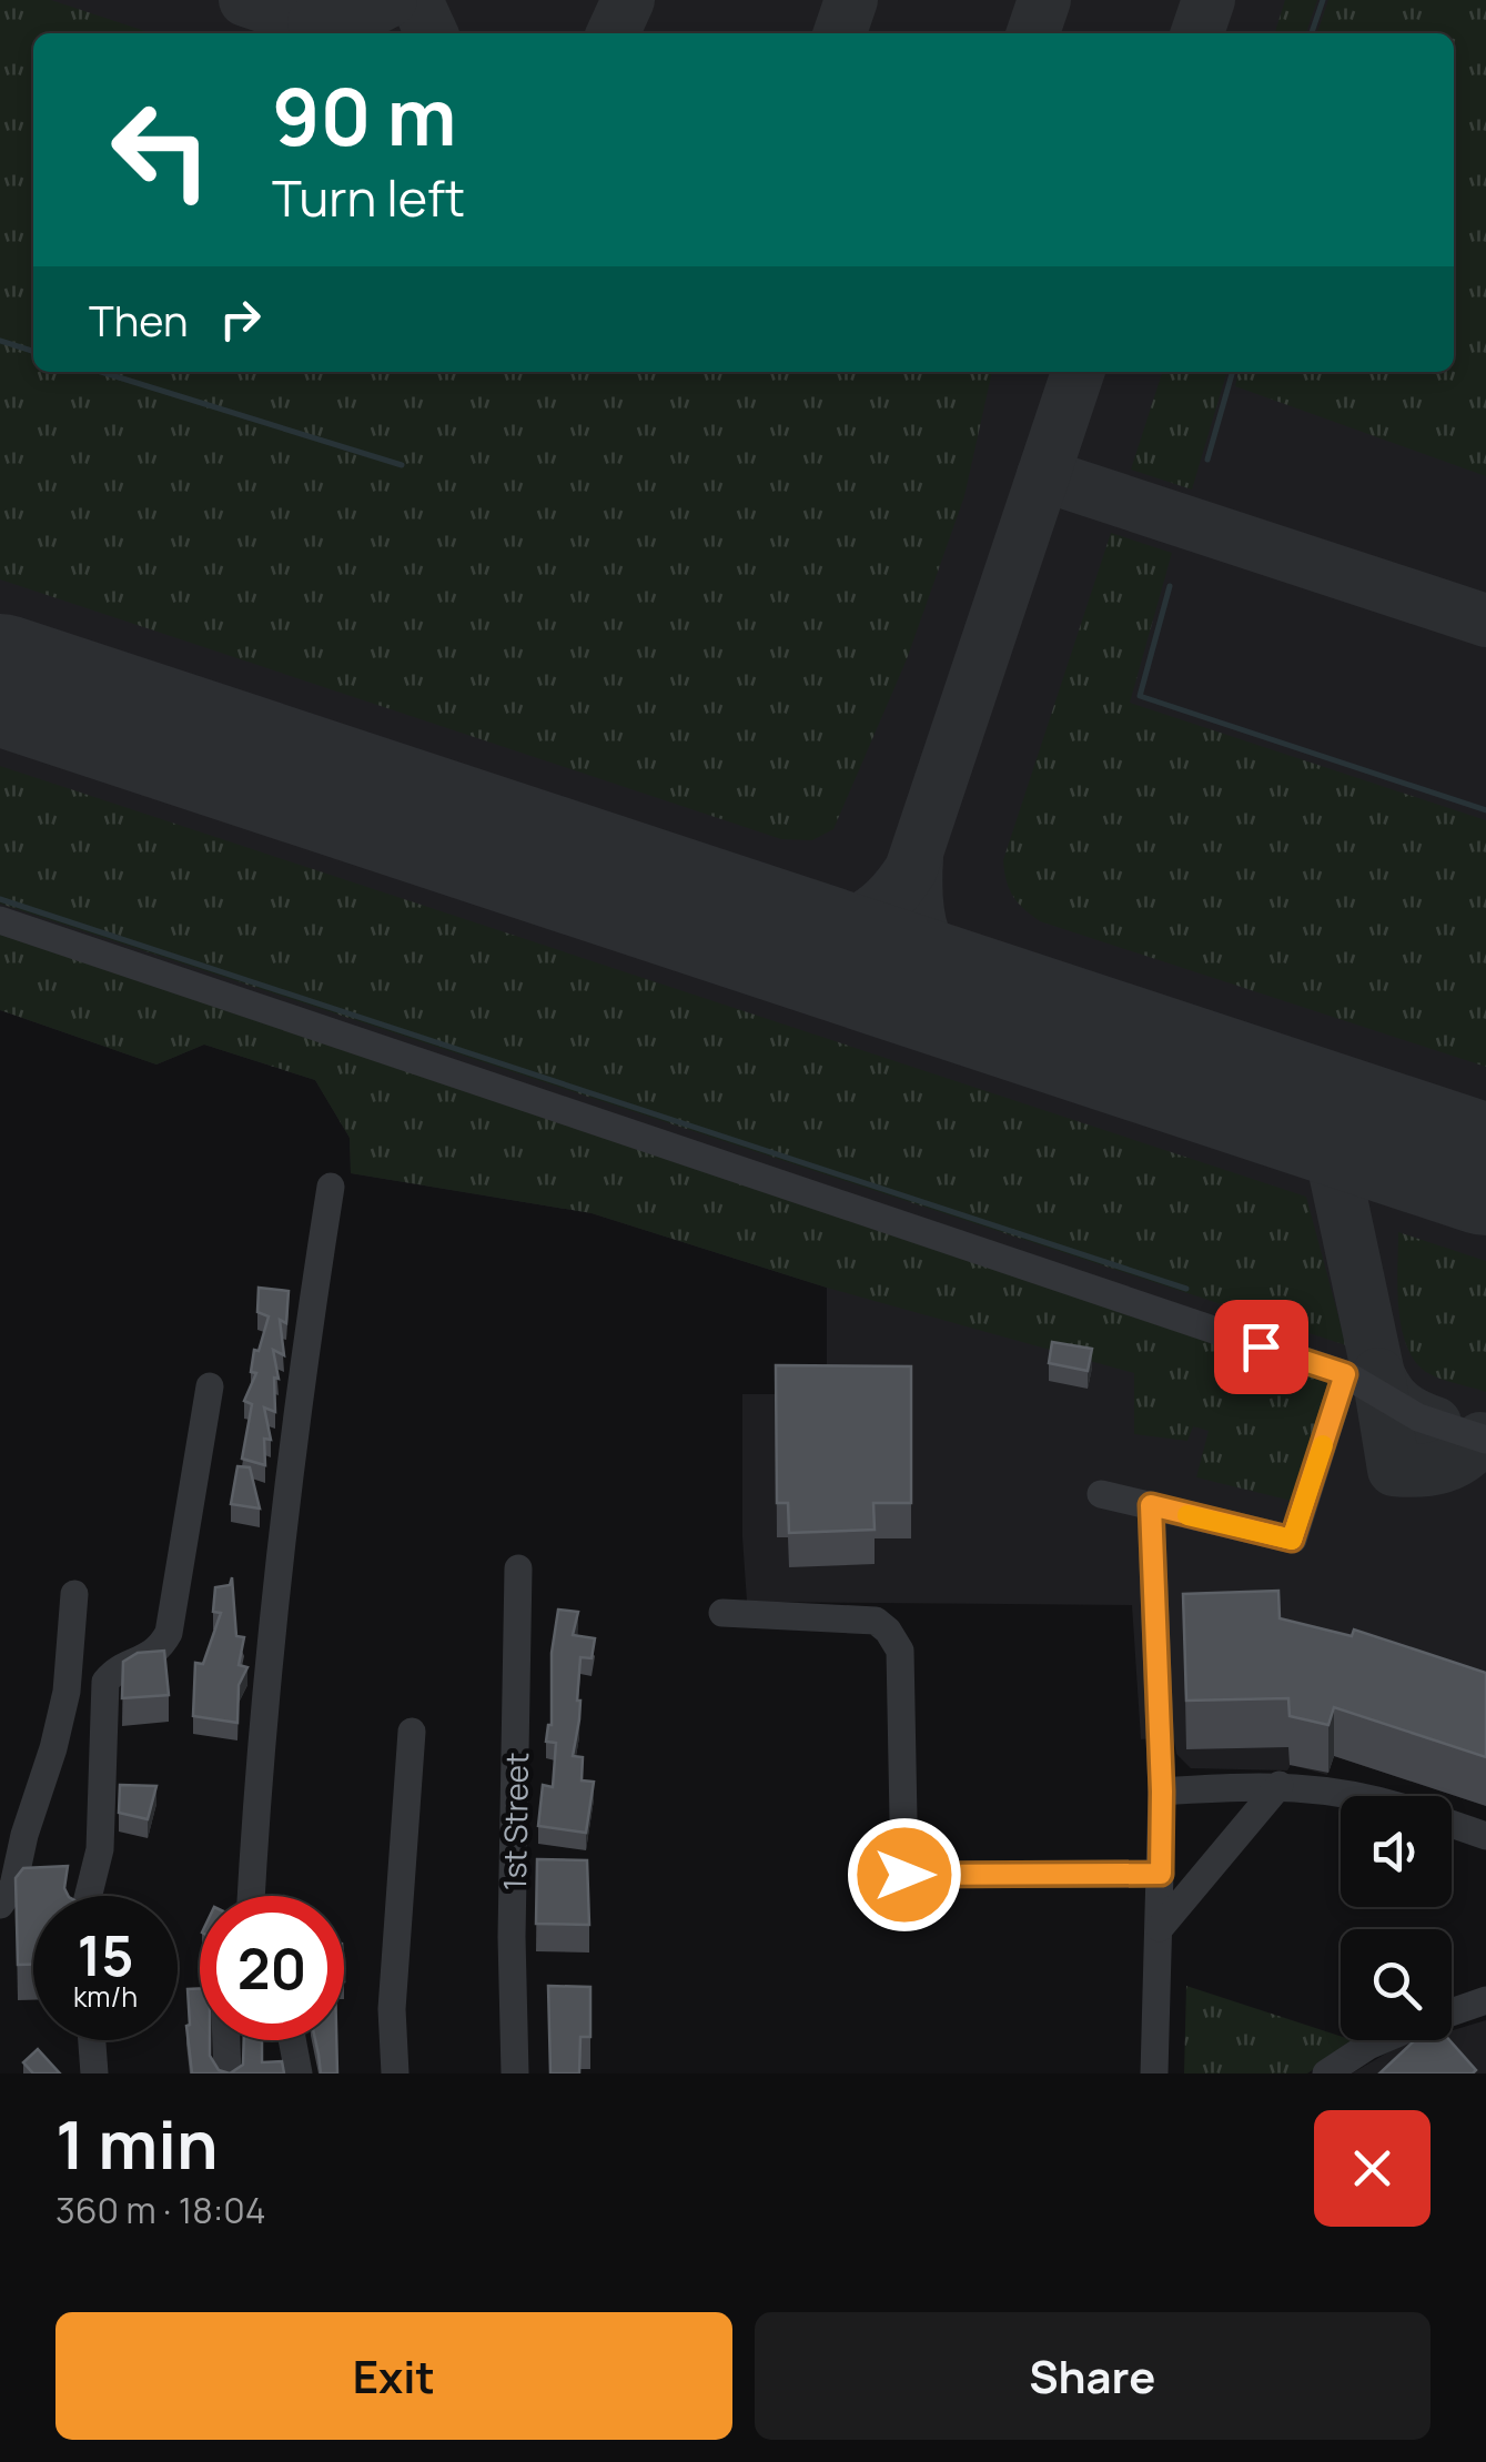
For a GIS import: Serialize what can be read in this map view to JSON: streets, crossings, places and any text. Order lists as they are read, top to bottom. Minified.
{"streets":{"street":["1st Street"]},"page":{"turn":["90 m","Turn left"],"then":"Then","speed":"15 km/h","limit":"20","heading":["1 min","360 m · 18:04"],"buttons":["Exit","Share"]}}
